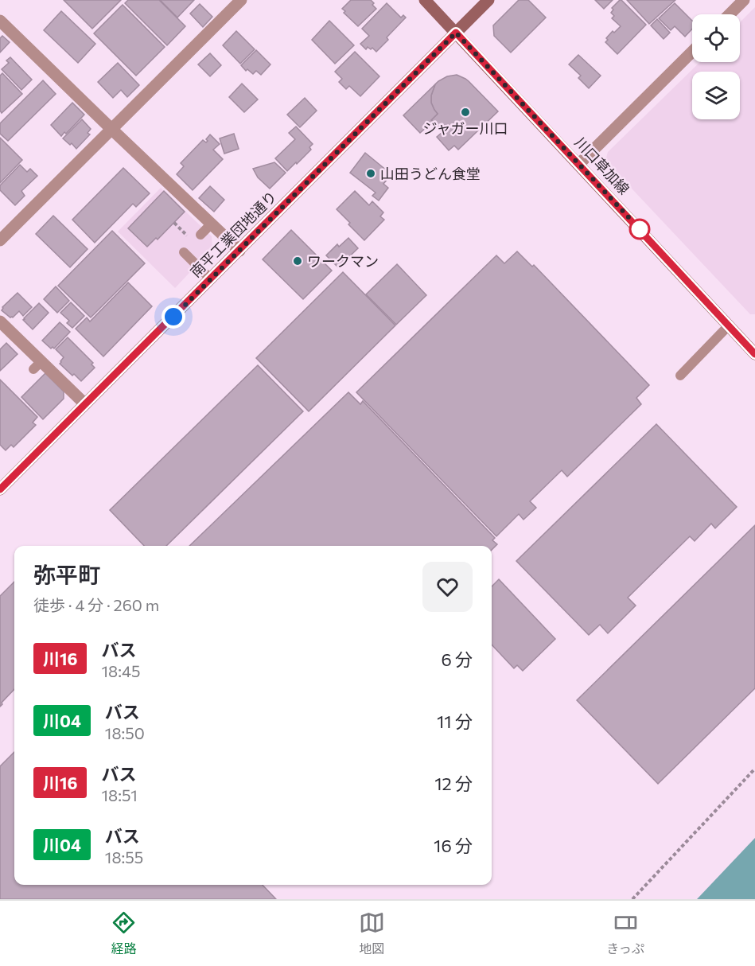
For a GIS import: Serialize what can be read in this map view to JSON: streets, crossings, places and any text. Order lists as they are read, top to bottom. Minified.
{"streets":{"street":["川口草加線","南平工業団地通り"]},"crossings":[["川口草加線","南平工業団地通り"]],"places":["ジャガー川口","山田うどん食堂","ワークマン"],"lines":["bus line 川16"],"page":{"heading":["弥平町","徒歩 · 4 分 · 260 m"],"list":[{"mark":"川16","name":"バス","note":"18:45","value":"6 分"},{"mark":"川04","name":"バス","note":"18:50","value":"11 分"},{"mark":"川16","name":"バス","note":"18:51","value":"12 分"},{"mark":"川04","name":"バス","note":"18:55","value":"16 分"}],"tabs":["経路","地図","きっぷ"]}}
